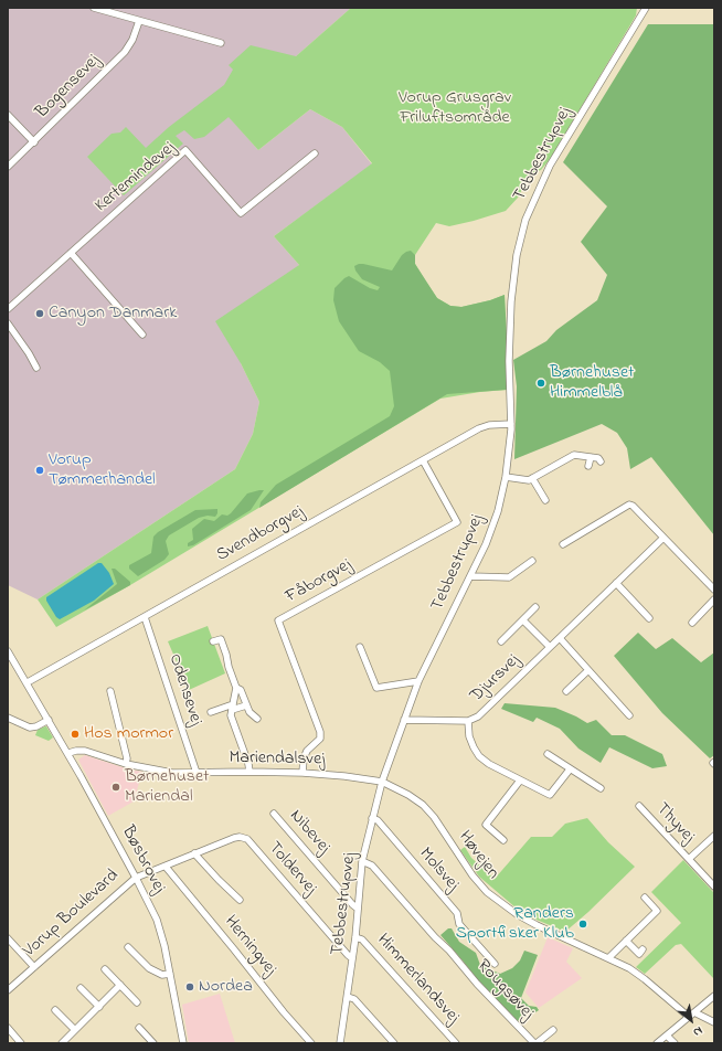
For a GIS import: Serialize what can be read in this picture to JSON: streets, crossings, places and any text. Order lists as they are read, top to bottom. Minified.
{"streets":{"street":["Bogensevej","Tebbestrupvej","Kertemindevej","Svendborgvej","Fåborgvej","Djursvej","Odensevej","Mariendalsvej","Thyvej","Nibevej","Høvejen","Bøsbrovej","Toldervej","Molsvej","Vorup Boulevard","Herningvej","Himmerlandsvej","Rougsøvej"]},"crossings":[["Tebbestrupvej","Svendborgvej"],["Tebbestrupvej","Djursvej"],["Tebbestrupvej","Mariendalsvej"],["Tebbestrupvej","Nibevej"],["Tebbestrupvej","Høvejen"],["Tebbestrupvej","Toldervej"],["Tebbestrupvej","Molsvej"],["Tebbestrupvej","Himmerlandsvej"],["Tebbestrupvej","Rougsøvej"],["Svendborgvej","Fåborgvej"],["Svendborgvej","Odensevej"],["Svendborgvej","Bøsbrovej"],["Fåborgvej","Mariendalsvej"],["Odensevej","Mariendalsvej"],["Mariendalsvej","Høvejen"],["Mariendalsvej","Bøsbrovej"],["Bøsbrovej","Toldervej"],["Bøsbrovej","Vorup Boulevard"],["Toldervej","Vorup Boulevard"],["Toldervej","Herningvej"]],"parks":["Vorup Grusgrav Friluftsområde"],"places":["Canyon Danmark","Børnehuset Himmelblå","Vorup Tømmerhandel","Hos mormor","Børnehuset Mariendal","Randers Sportfisker Klub","Nordea"],"north":"bottom right"}
